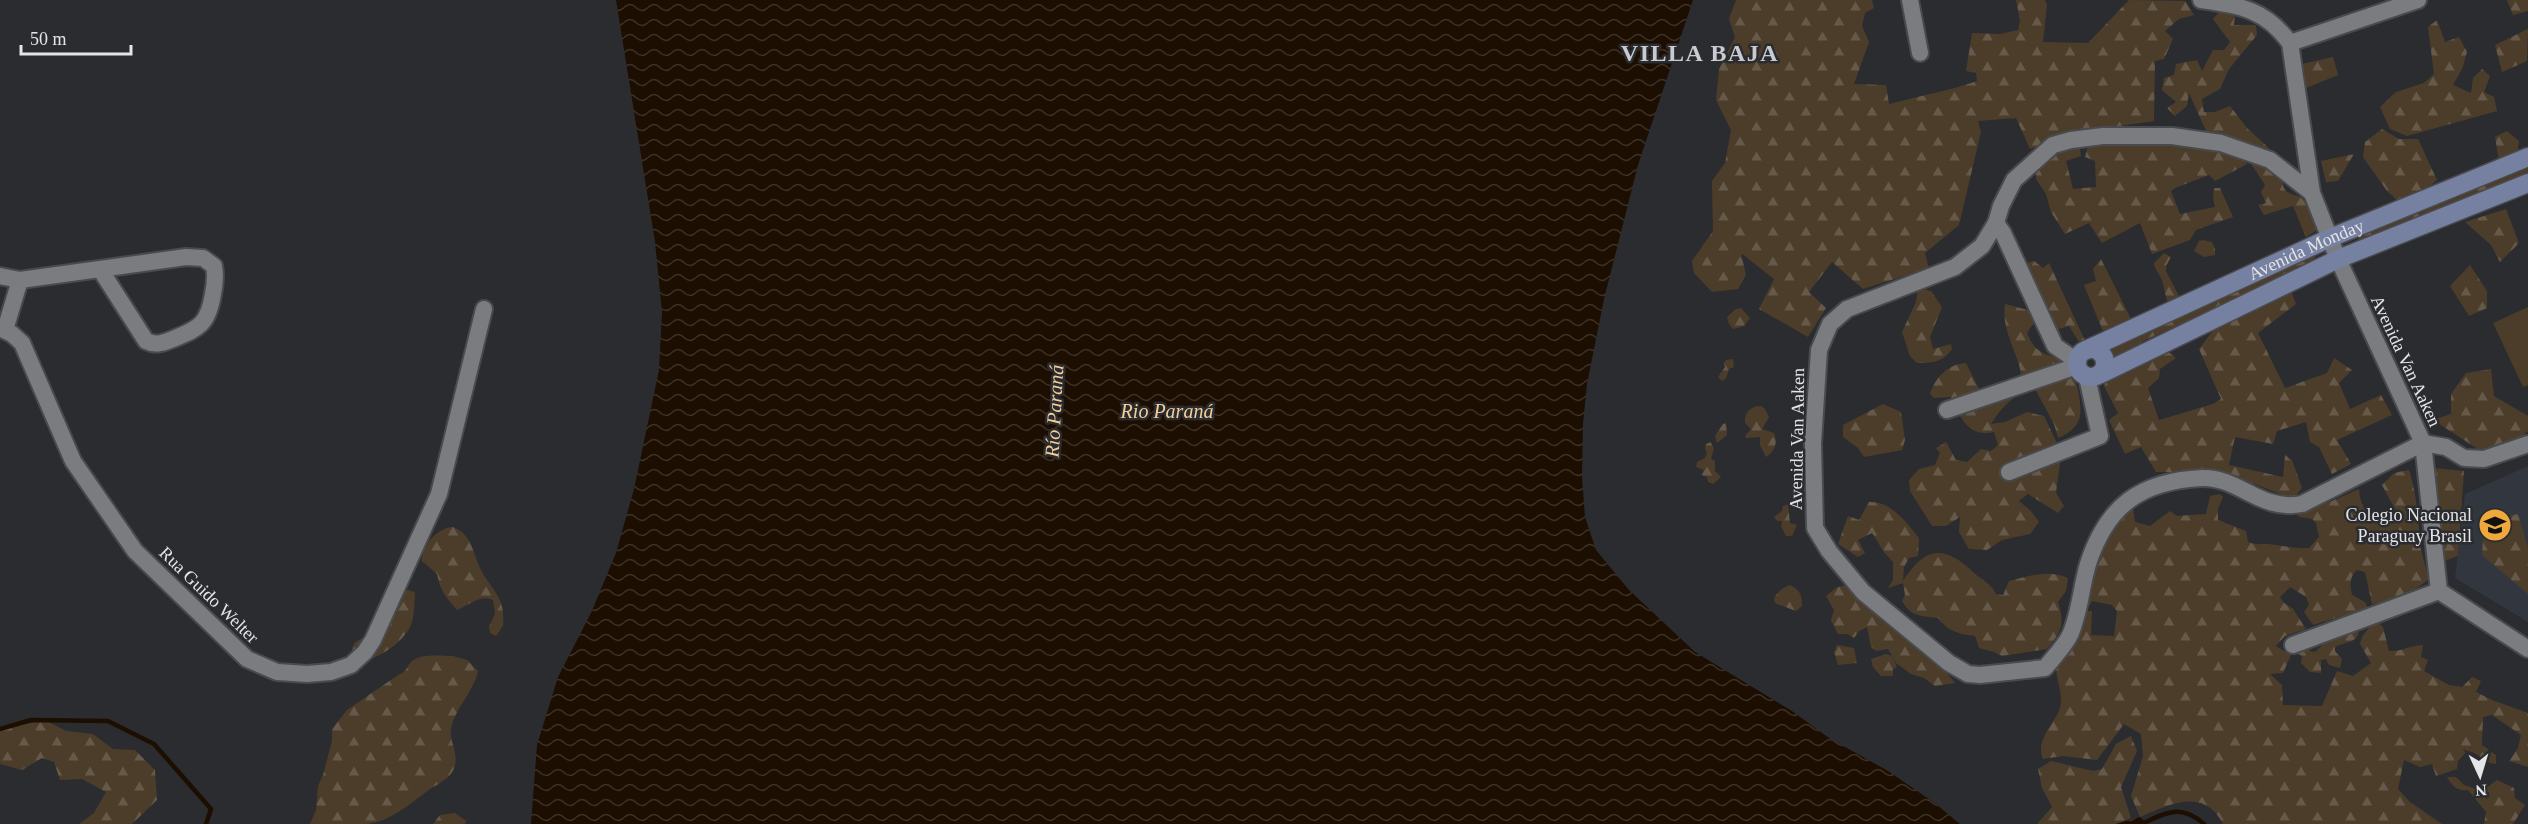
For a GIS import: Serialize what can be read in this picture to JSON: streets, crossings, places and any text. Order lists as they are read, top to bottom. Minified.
{"streets":{"street":["Avenida Monday","Avenida Van Aaken","Rua Guido Welter"]},"crossings":[["Avenida Monday","Avenida Van Aaken"]],"districts":["VILLA BAJA"],"water":["Río Paraná","Rio Paraná"],"places":{"school or university":["Colegio Nacional Paraguay Brasil"]},"scale_bar":"50 m","north":"bottom"}
